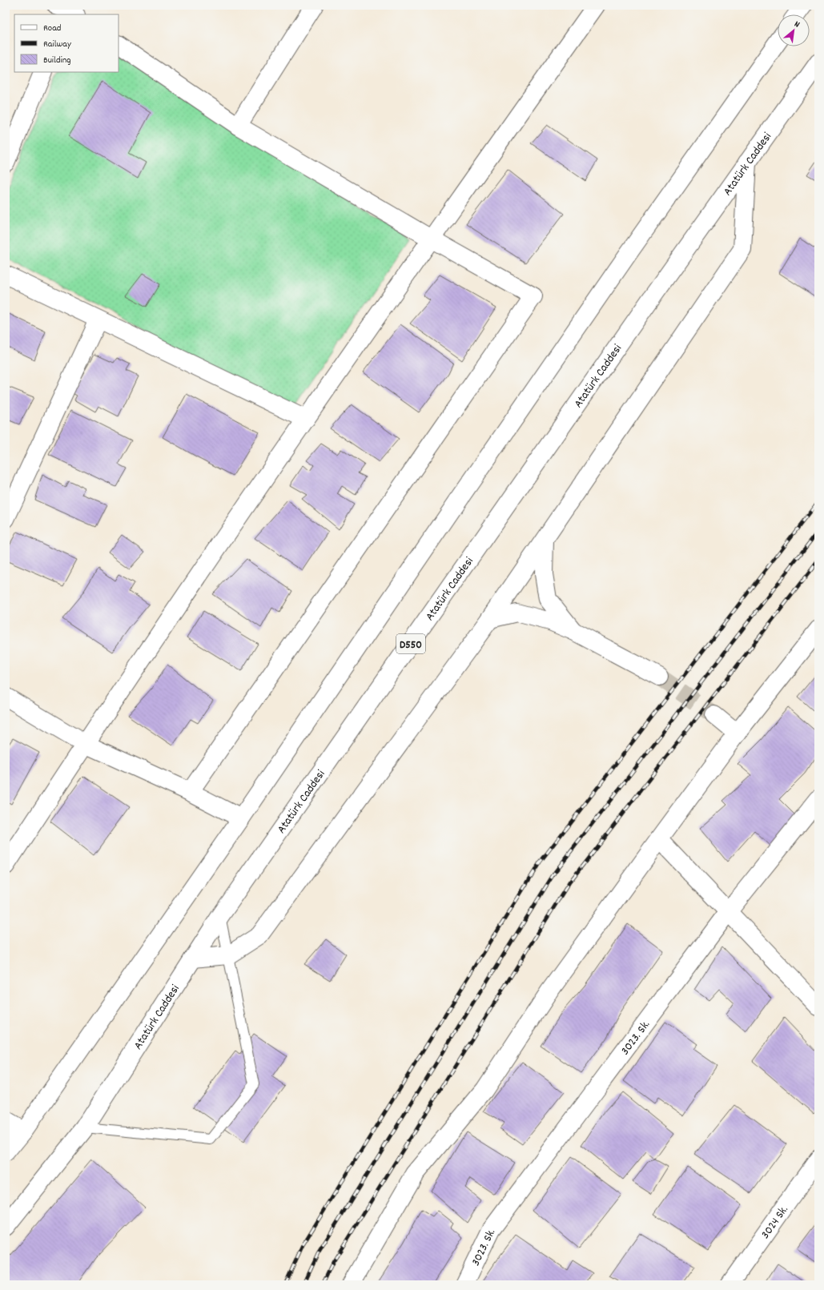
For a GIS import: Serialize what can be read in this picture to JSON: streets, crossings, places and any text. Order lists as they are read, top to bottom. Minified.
{"streets":{"main road":["Atatürk Caddesi","D550","3023. Sk.","3024 Sk."]},"legend":["Road","Railway","Building"],"north":"top right"}
